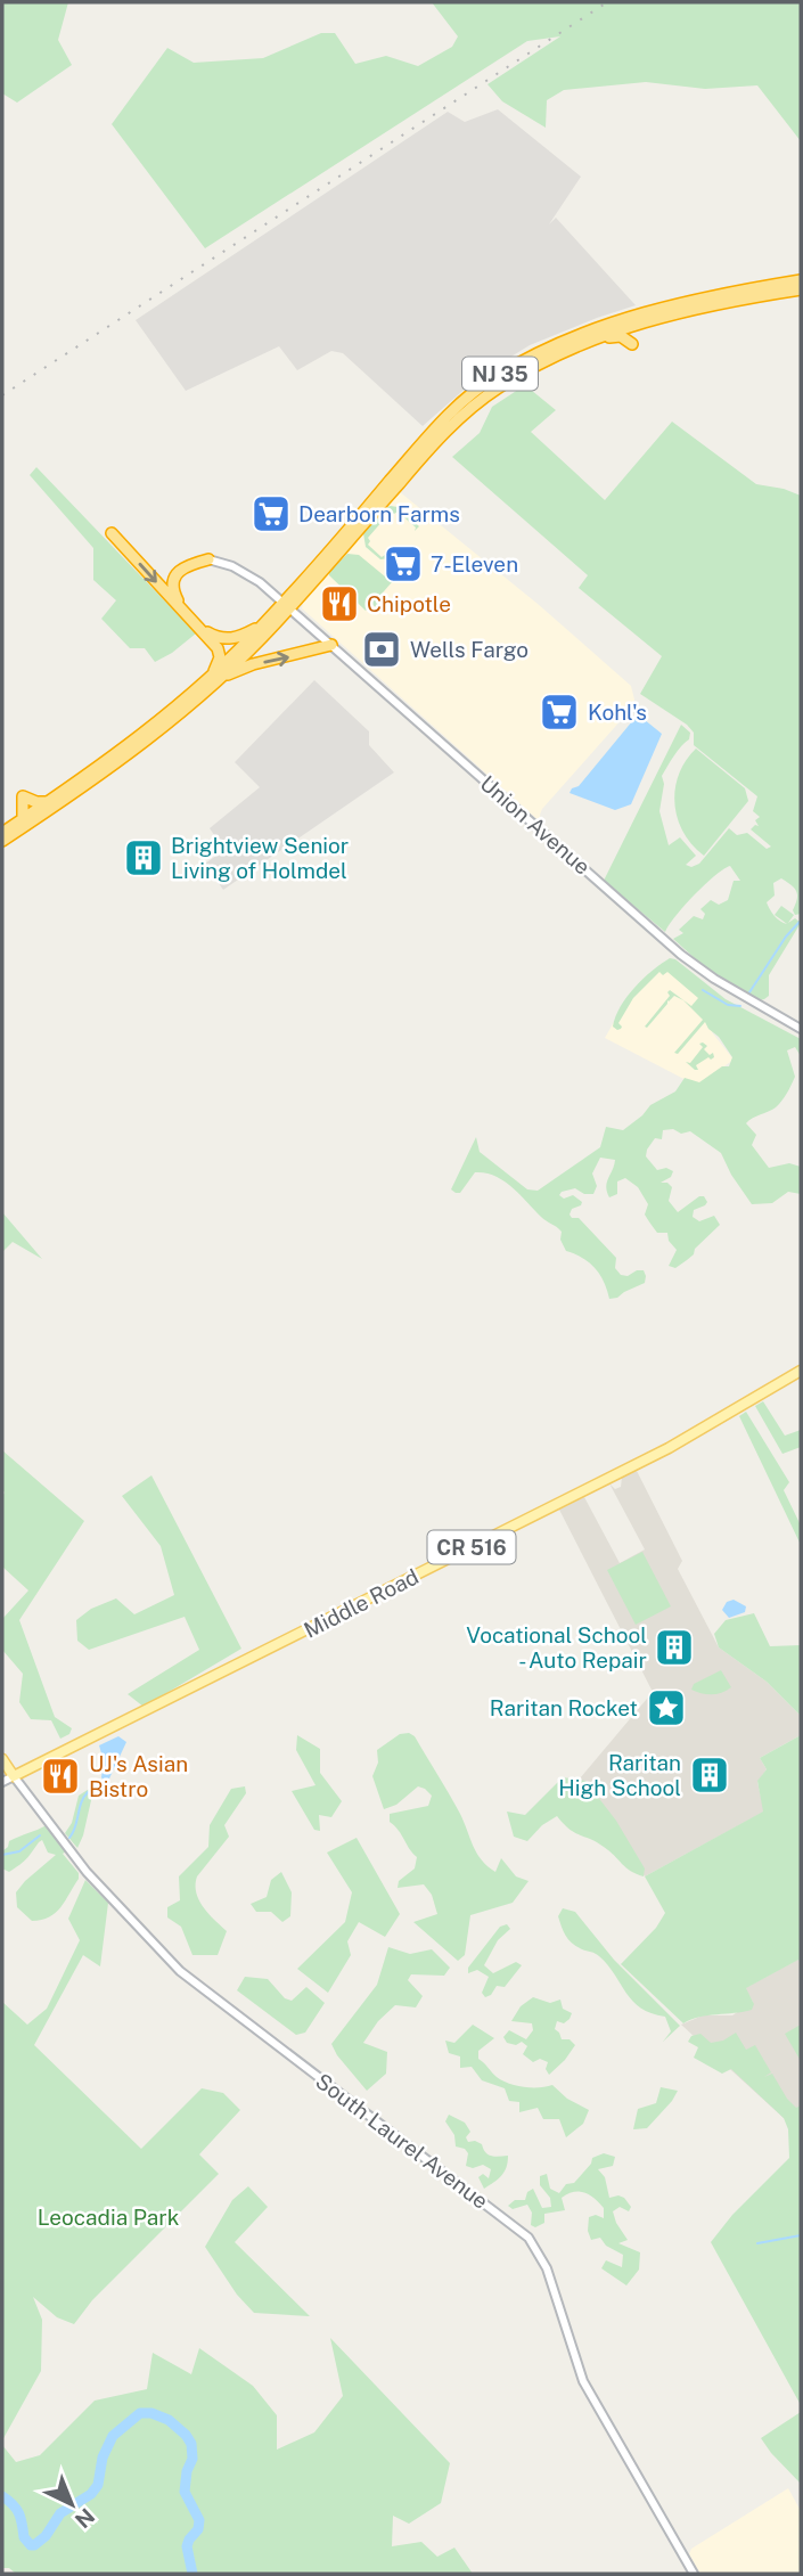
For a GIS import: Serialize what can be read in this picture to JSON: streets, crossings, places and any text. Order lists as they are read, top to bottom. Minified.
{"streets":{"highway":["NJ 35"],"main road":["CR 516","Middle Road"],"street":["Union Avenue","South Laurel Avenue"]},"crossings":[["NJ 35","Union Avenue"],["Middle Road","South Laurel Avenue"]],"parks":["Leocadia Park"],"places":{"supermarket":["Dearborn Farms","7-Eleven","Kohl's"],"restaurant":["Chipotle","UJ's Asian Bistro"],"bank":["Wells Fargo"],"building":["Brightview Senior Living of Holmdel","Vocational School - Auto Repair","Raritan High School"],"place":["Raritan Rocket"]},"north":"bottom right"}
